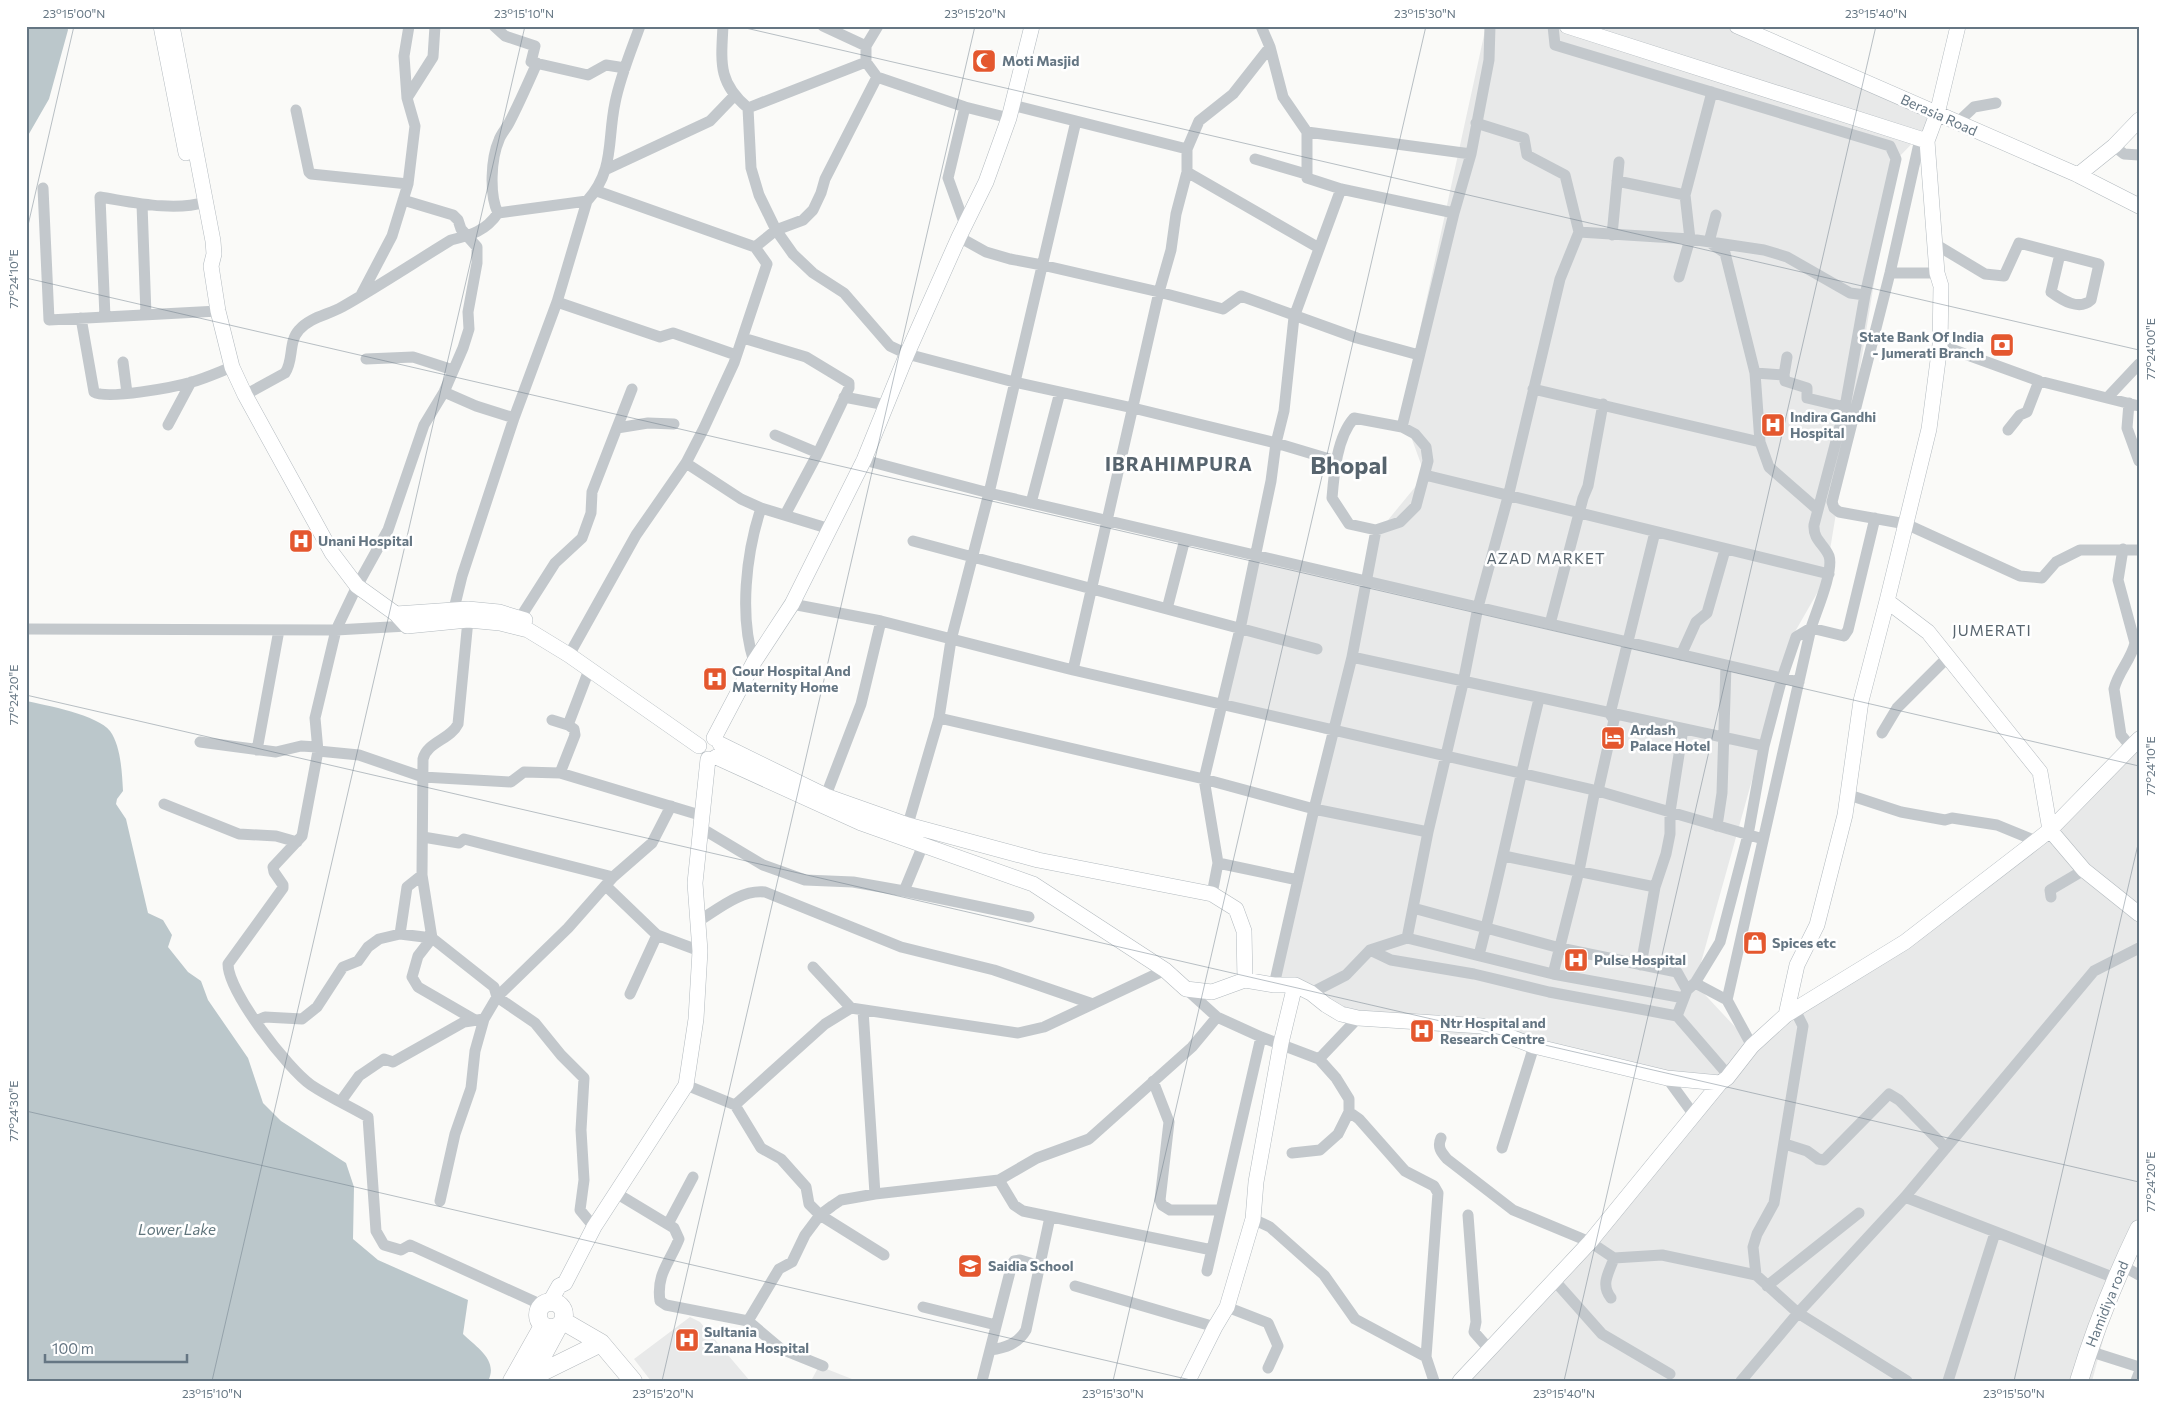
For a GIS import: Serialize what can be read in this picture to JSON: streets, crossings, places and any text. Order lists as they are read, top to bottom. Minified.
{"streets":{"main road":["Hamidiya road"],"street":["Berasia Road"]},"districts":["IBRAHIMPURA","Bhopal","AZAD MARKET","JUMERATI"],"water":["Lower Lake"],"places":{"mosque":["Moti Masjid"],"bank":["State Bank Of India - Jumerati Branch"],"hospital":["Indira Gandhi Hospital","Unani Hospital","Gour Hospital And Maternity Home","Pulse Hospital","Ntr Hospital and Research Centre","Sultania Zanana Hospital"],"hotel":["Ardash Palace Hotel"],"shop":["Spices etc"],"school or university":["Saidia School"]},"scale_bar":"100 m","coordinates":["23°15'00\"N","23°15'10\"N","23°15'20\"N","23°15'30\"N","23°15'40\"N","77°24'10\"E","77°24'00\"E","77°24'20\"E","77°24'30\"E","23°15'50\"N"]}
